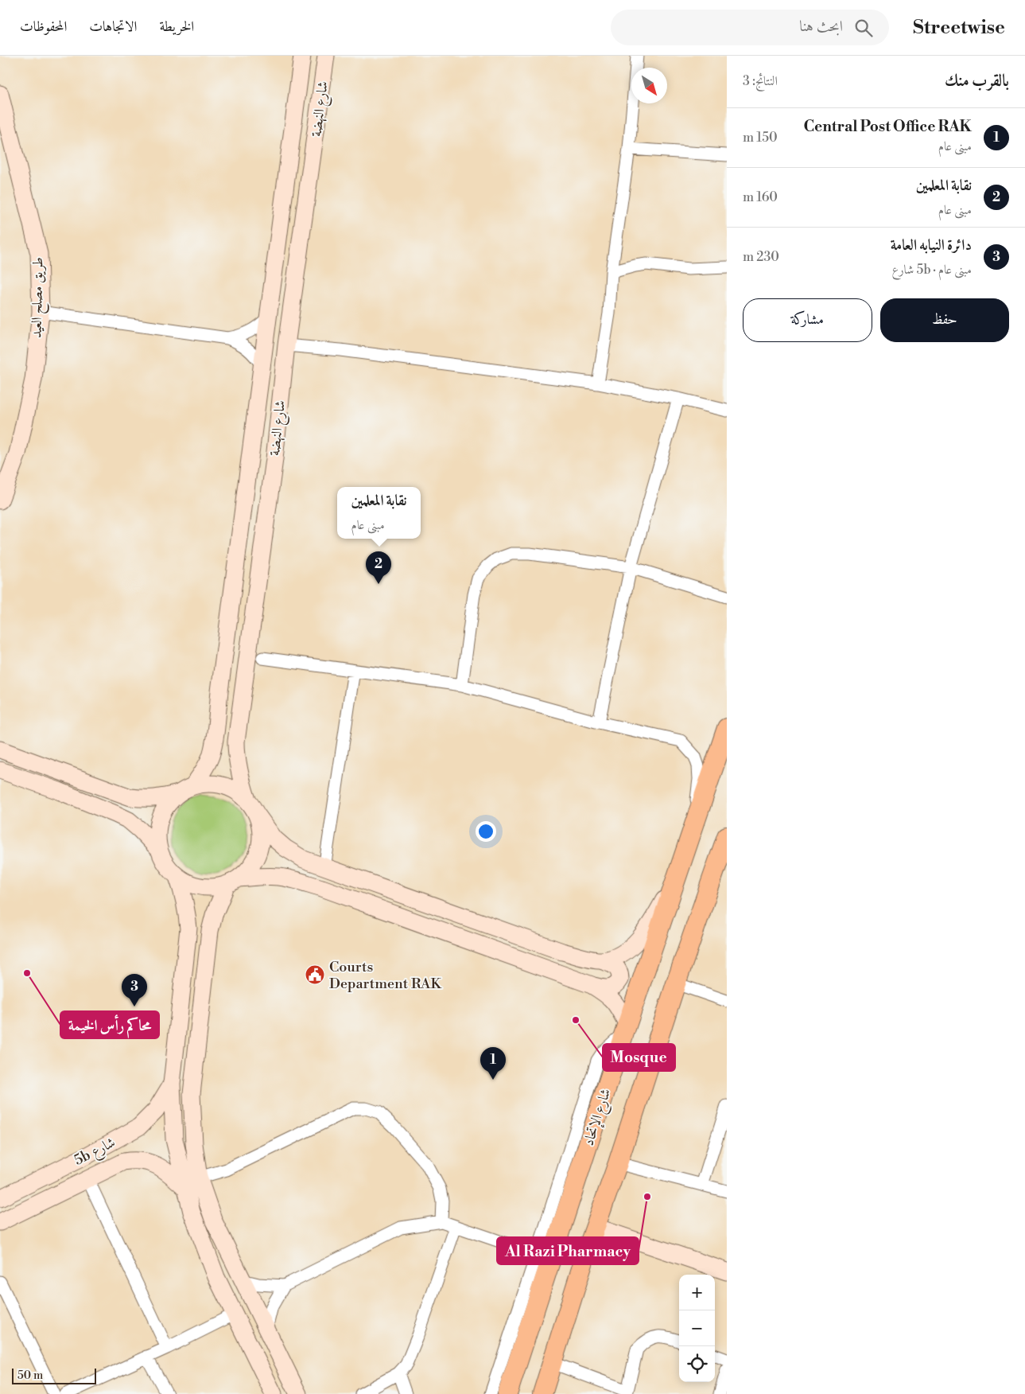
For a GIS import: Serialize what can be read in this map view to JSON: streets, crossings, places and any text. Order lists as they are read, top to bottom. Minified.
{"streets":{"main road":["شارع النهضة","طريق مصلح العيد","شارع الإتحاد","5b شارع"]},"places":{"other":["محاكم رأس الخيمة","Mosque","Al Razi Pharmacy"],"public building":["Courts Department RAK"]},"scale_bar":"50 m","north":"bottom right","page":{"header":"Streetwise","search":"ابحث هنا","nav":["الخريطة","الاتجاهات","المحفوظات"],"heading":["بالقرب منك","النتائج: 3"],"list":[{"mark":"1","name":"Central Post Office RAK","note":"مبنى عام","value":"150 m"},{"mark":"2","name":"نقابة المعلمين","note":"مبنى عام","value":"160 m"},{"mark":"3","name":"دائرة النيابه العامة","note":"مبنى عام · 5b شارع","value":"230 m"}],"buttons":["حفظ","مشاركة"],"popup":["نقابة المعلمين","مبنى عام"],"pins":["2","3","1"],"map_buttons":["+","−"],"scale":"50 m"}}
